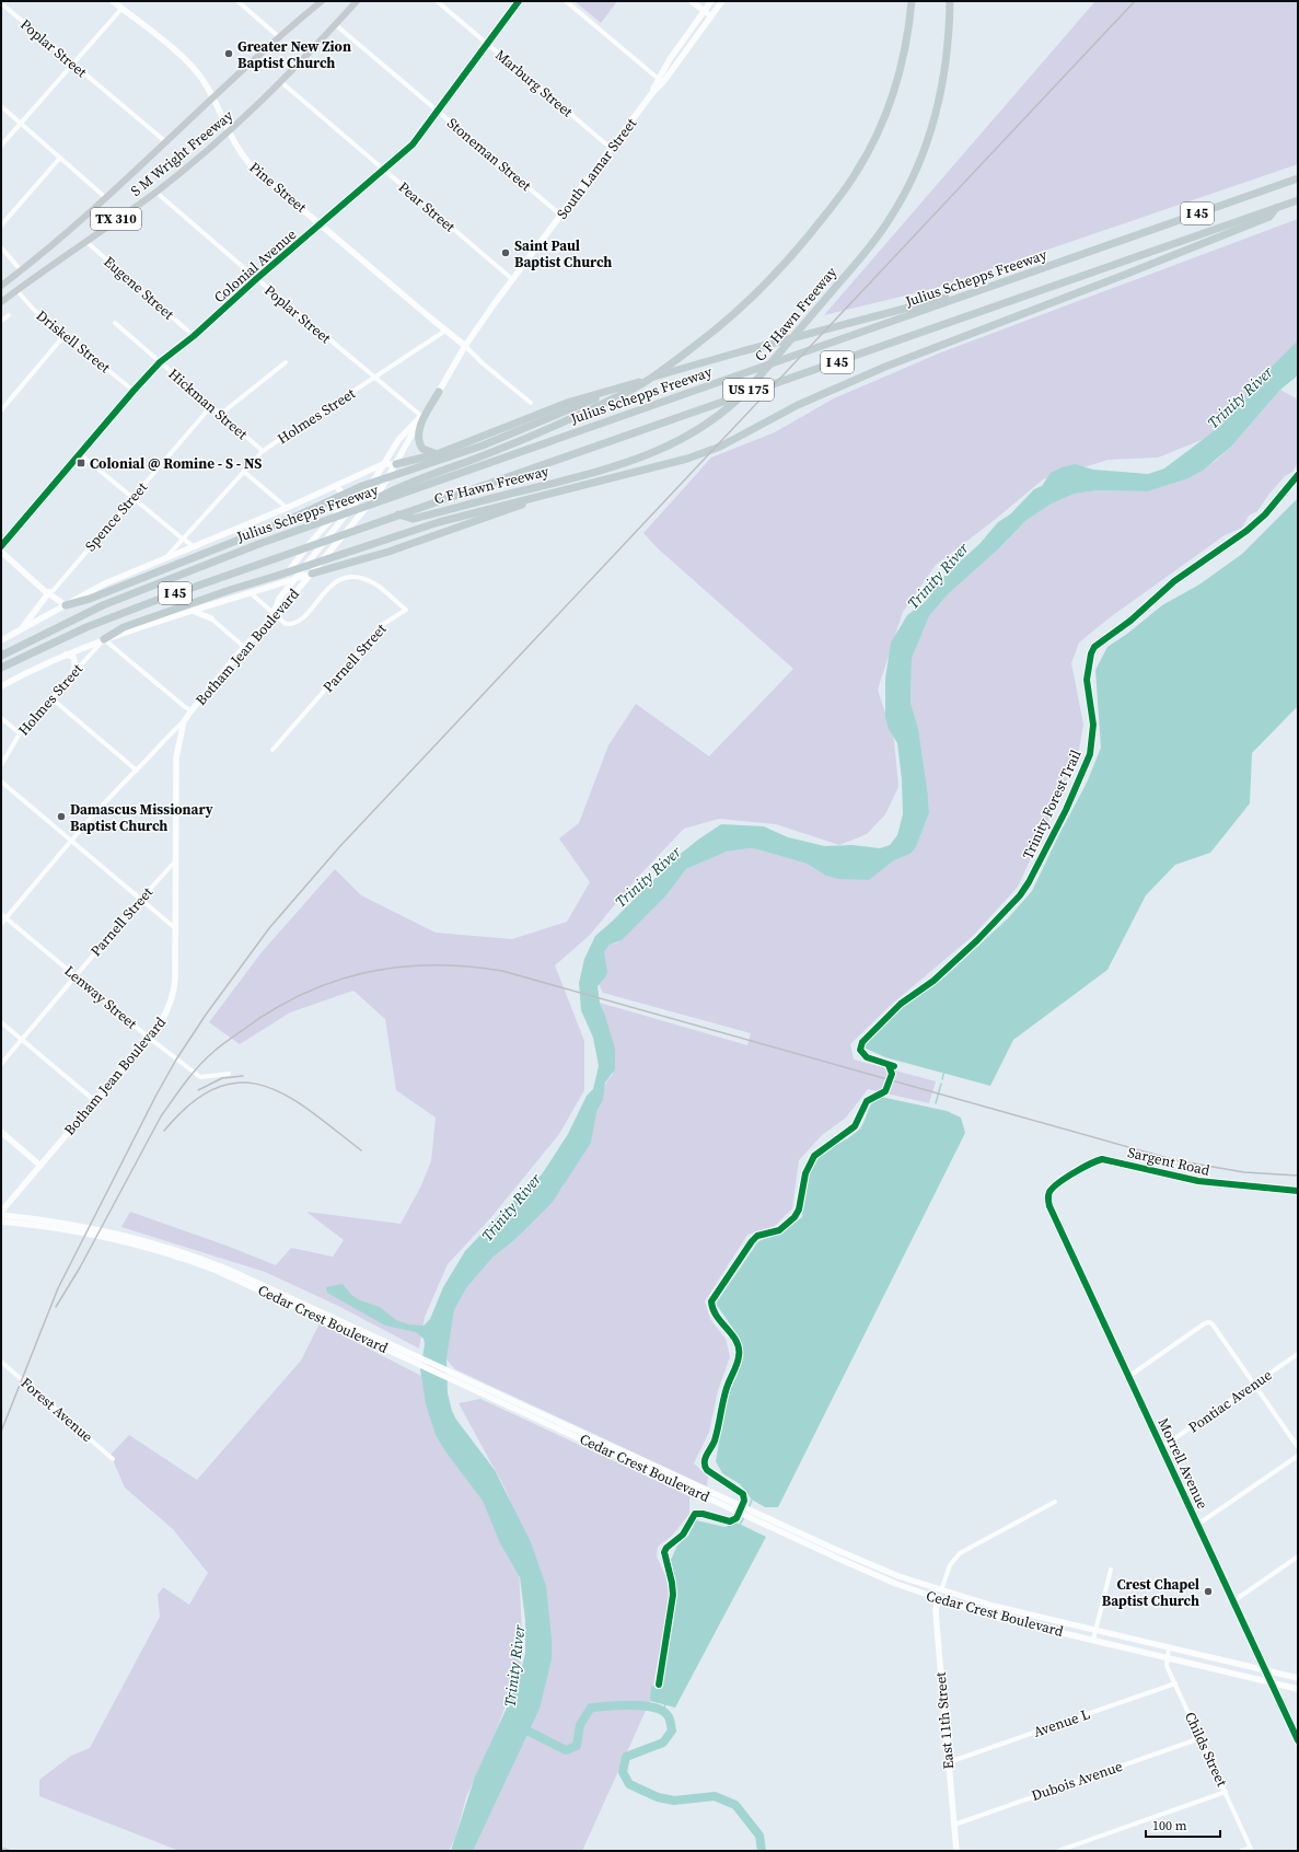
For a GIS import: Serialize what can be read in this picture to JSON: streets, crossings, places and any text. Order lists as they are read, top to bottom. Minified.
{"streets":{"highway":["I 45","Julius Schepps Freeway","C F Hawn Freeway","US 175"],"main road":["S M Wright Freeway","South Lamar Street","Pine Street","TX 310","Spence Street","Botham Jean Boulevard","Cedar Crest Boulevard","Morrell Avenue","East 11th Street"],"street":["Poplar Street","Marburg Street","Stoneman Street","Pear Street","Colonial Avenue","Eugene Street","Driskell Street","Hickman Street","Holmes Street","Parnell Street","Lenway Street","Sargent Road","Pontiac Avenue","Forest Avenue","Avenue L","Childs Street","Dubois Avenue"],"cycle path":["Trinity Forest Trail"]},"crossings":[["Poplar Street","S M Wright Freeway"],["Poplar Street","South Lamar Street"],["Poplar Street","Colonial Avenue"],["Poplar Street","Holmes Street"],["Marburg Street","South Lamar Street"],["Marburg Street","Colonial Avenue"],["S M Wright Freeway","Stoneman Street"],["S M Wright Freeway","Pine Street"],["S M Wright Freeway","Pear Street"],["S M Wright Freeway","Eugene Street"],["S M Wright Freeway","Driskell Street"],["Stoneman Street","South Lamar Street"],["Stoneman Street","Colonial Avenue"],["South Lamar Street","Pine Street"],["South Lamar Street","Pear Street"],["South Lamar Street","Julius Schepps Freeway"],["South Lamar Street","Botham Jean Boulevard"],["South Lamar Street","Parnell Street"],["Pine Street","Colonial Avenue"],["Pine Street","Holmes Street"],["Pear Street","Colonial Avenue"],["I 45","C F Hawn Freeway"],["Colonial Avenue","Eugene Street"],["Colonial Avenue","Driskell Street"],["Colonial Avenue","Hickman Street"],["Julius Schepps Freeway","C F Hawn Freeway"],["Julius Schepps Freeway","Holmes Street"],["Julius Schepps Freeway","Spence Street"],["Hickman Street","Holmes Street"],["Hickman Street","Spence Street"],["Botham Jean Boulevard","Parnell Street"],["Botham Jean Boulevard","Lenway Street"],["Parnell Street","Lenway Street"],["Sargent Road","Morrell Avenue"],["Cedar Crest Boulevard","Morrell Avenue"],["Cedar Crest Boulevard","East 11th Street"],["Cedar Crest Boulevard","Childs Street"],["Pontiac Avenue","Morrell Avenue"],["East 11th Street","Avenue L"],["East 11th Street","Dubois Avenue"],["Avenue L","Childs Street"],["Childs Street","Dubois Avenue"]],"water":["Trinity River"],"places":{"other":["Greater New Zion Baptist Church","Saint Paul Baptist Church","Damascus Missionary Baptist Church","Crest Chapel Baptist Church"],"transit":["Colonial @ Romine - S - NS"]},"scale_bar":"100 m"}
